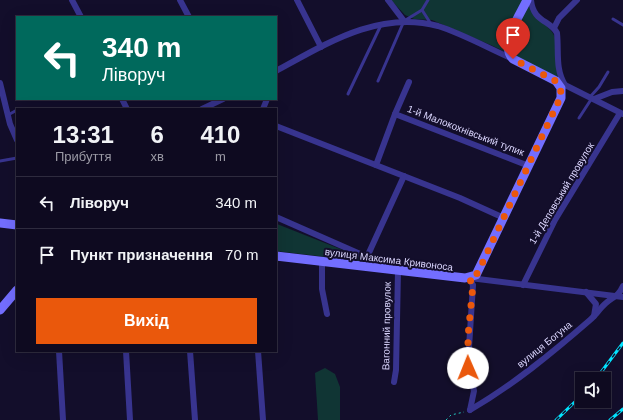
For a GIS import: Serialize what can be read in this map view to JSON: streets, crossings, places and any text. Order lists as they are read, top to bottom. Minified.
{"streets":{"street":["1-й Малокохнівський тупик","1-й Деповський провулок","вулиця Максима Кривоноса","Вагонний провулок","вулиця Богуна"]},"crossings":[["1-й Деповський провулок","вулиця Максима Кривоноса"],["вулиця Максима Кривоноса","Вагонний провулок"],["вулиця Максима Кривоноса","вулиця Богуна"]],"page":{"turn":["340 m","Ліворуч"],"eta":["13:31","Прибуття","6","хв","410","m"],"list":[{"name":"Ліворуч","value":"340 m"},{"name":"Пункт призначення","value":"70 m"}],"buttons":"Вихід"}}
